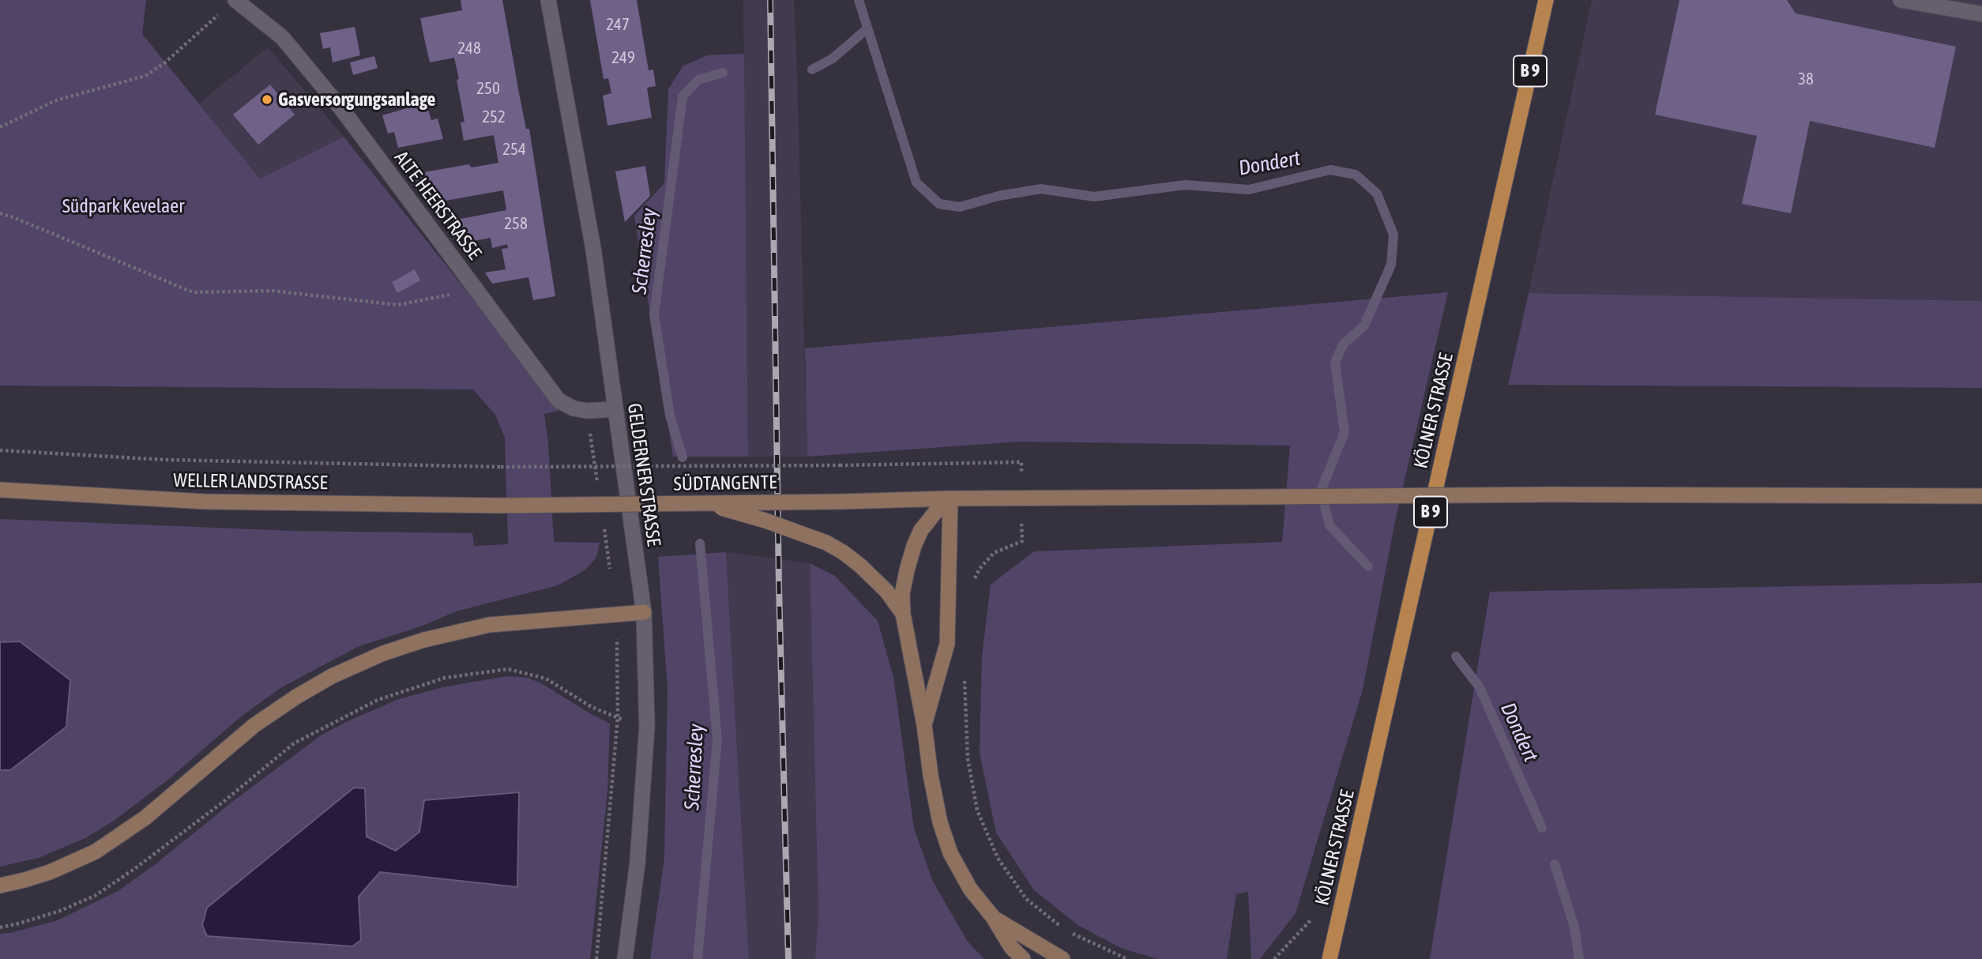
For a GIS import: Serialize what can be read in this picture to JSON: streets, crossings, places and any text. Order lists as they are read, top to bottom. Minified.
{"streets":{"main road":["B 9","KÖLNER STRASSE","WELLER LANDSTRASSE","SÜDTANGENTE"],"street":["ALTE HEERSTRASSE","GELDERNER STRASSE"]},"crossings":[["ALTE HEERSTRASSE","GELDERNER STRASSE"],["WELLER LANDSTRASSE","SÜDTANGENTE"]],"water":["Dondert","Scherresley"],"parks":["Südpark Kevelaer"],"places":["Gasversorgungsanlage"],"house_numbers":["247","248","249","38","250","252","254","258"]}
